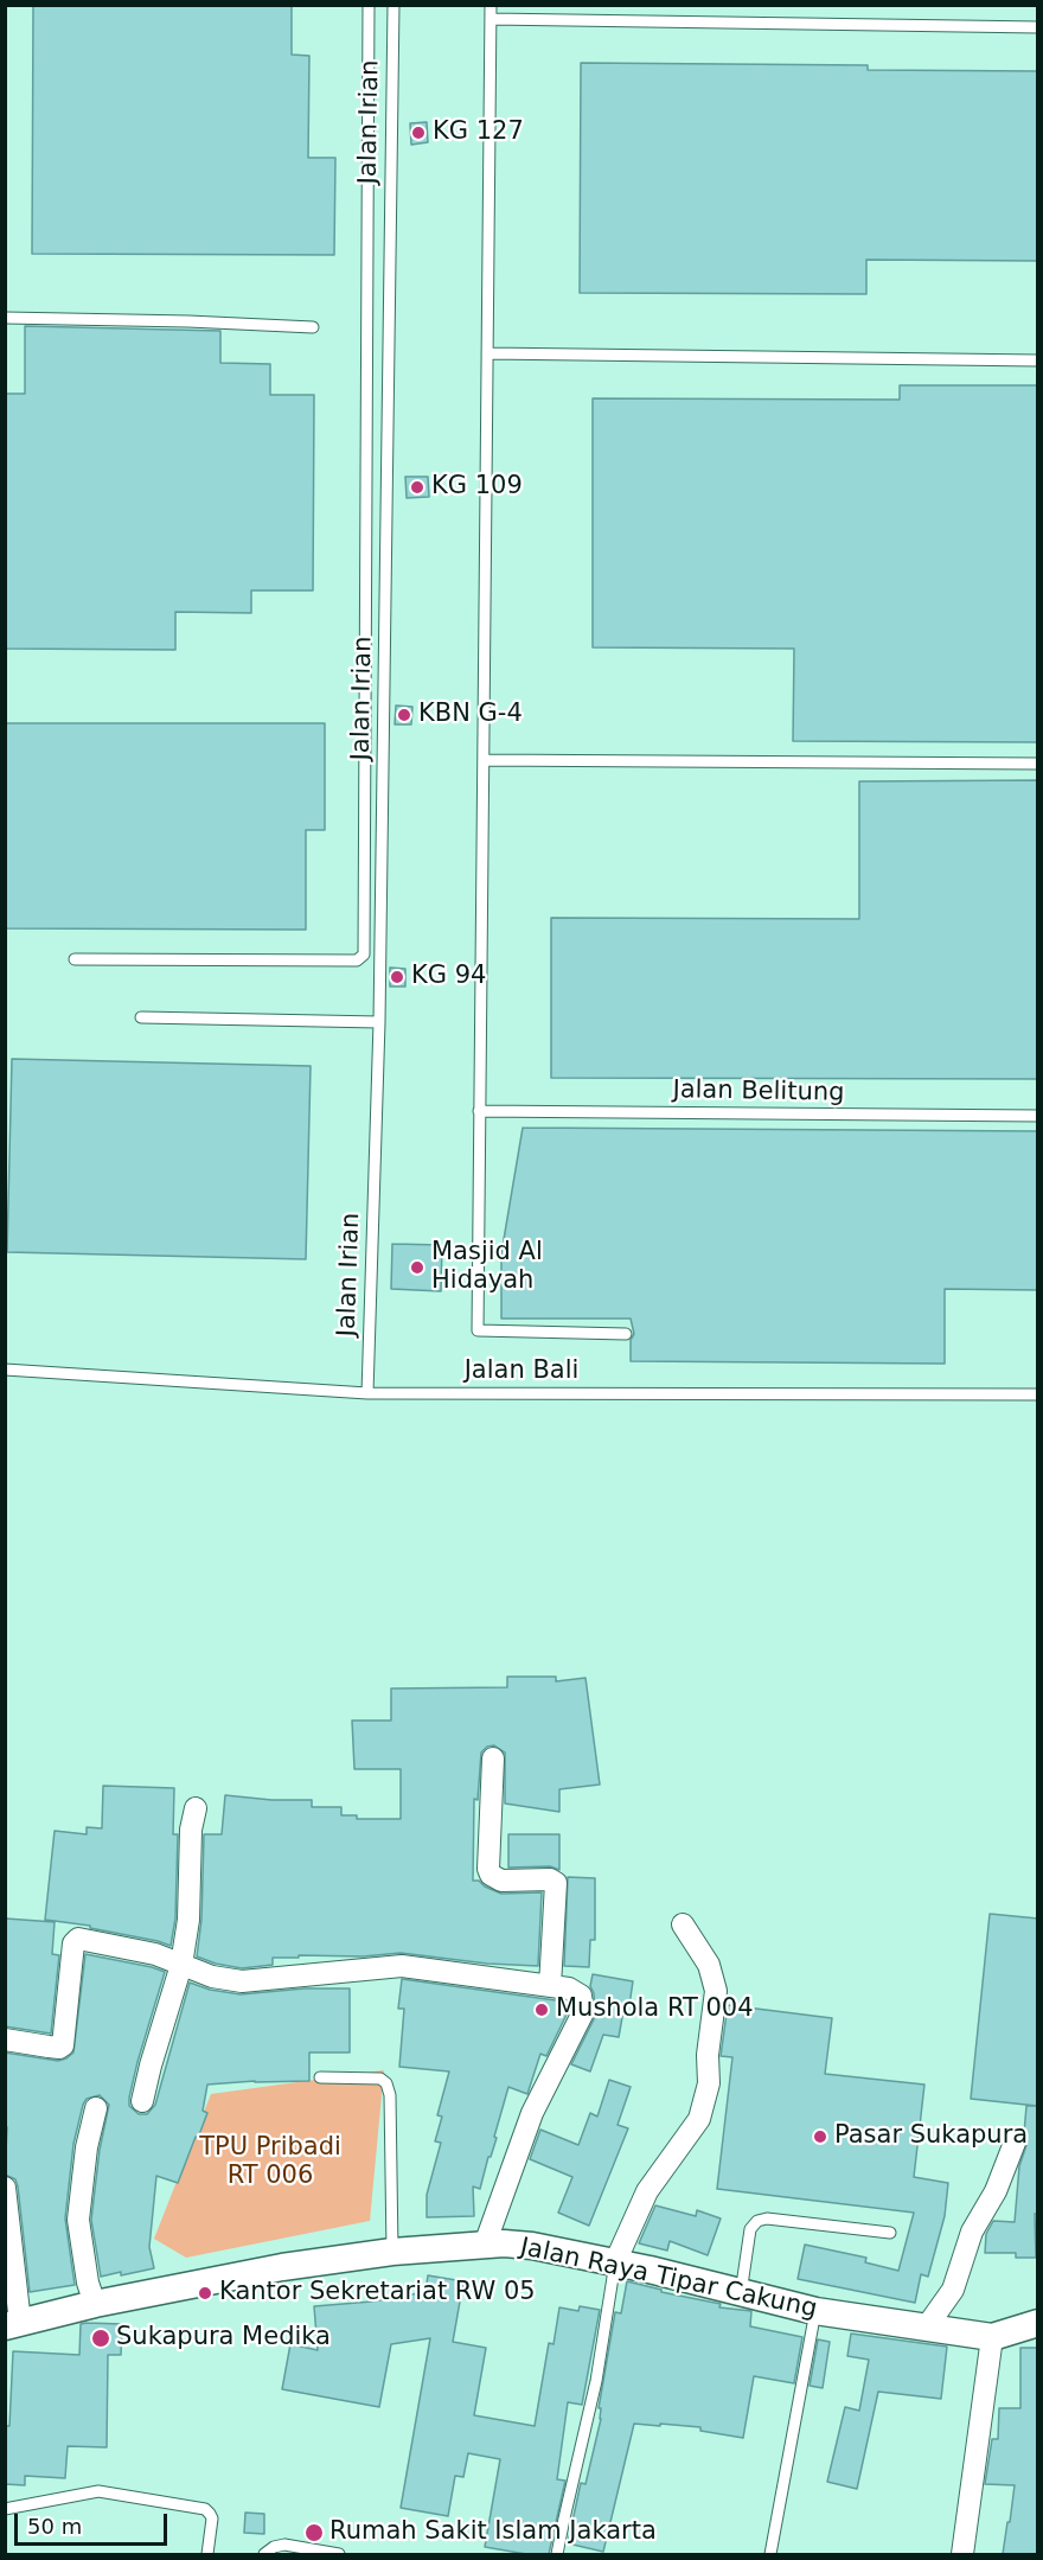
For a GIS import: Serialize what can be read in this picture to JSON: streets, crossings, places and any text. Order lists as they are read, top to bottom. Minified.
{"streets":{"street":["Jalan Raya Tipar Cakung"],"lane":["Jalan Irian","Jalan Belitung","Jalan Bali"]},"crossings":[["Jalan Irian","Jalan Bali"]],"parks":["TPU Pribadi RT 006"],"places":["KG 127","KG 109","KBN G-4","KG 94","Masjid Al Hidayah","Mushola RT 004","Pasar Sukapura","Kantor Sekretariat RW 05","Sukapura Medika","Rumah Sakit Islam Jakarta"],"scale_bar":"50 m"}
